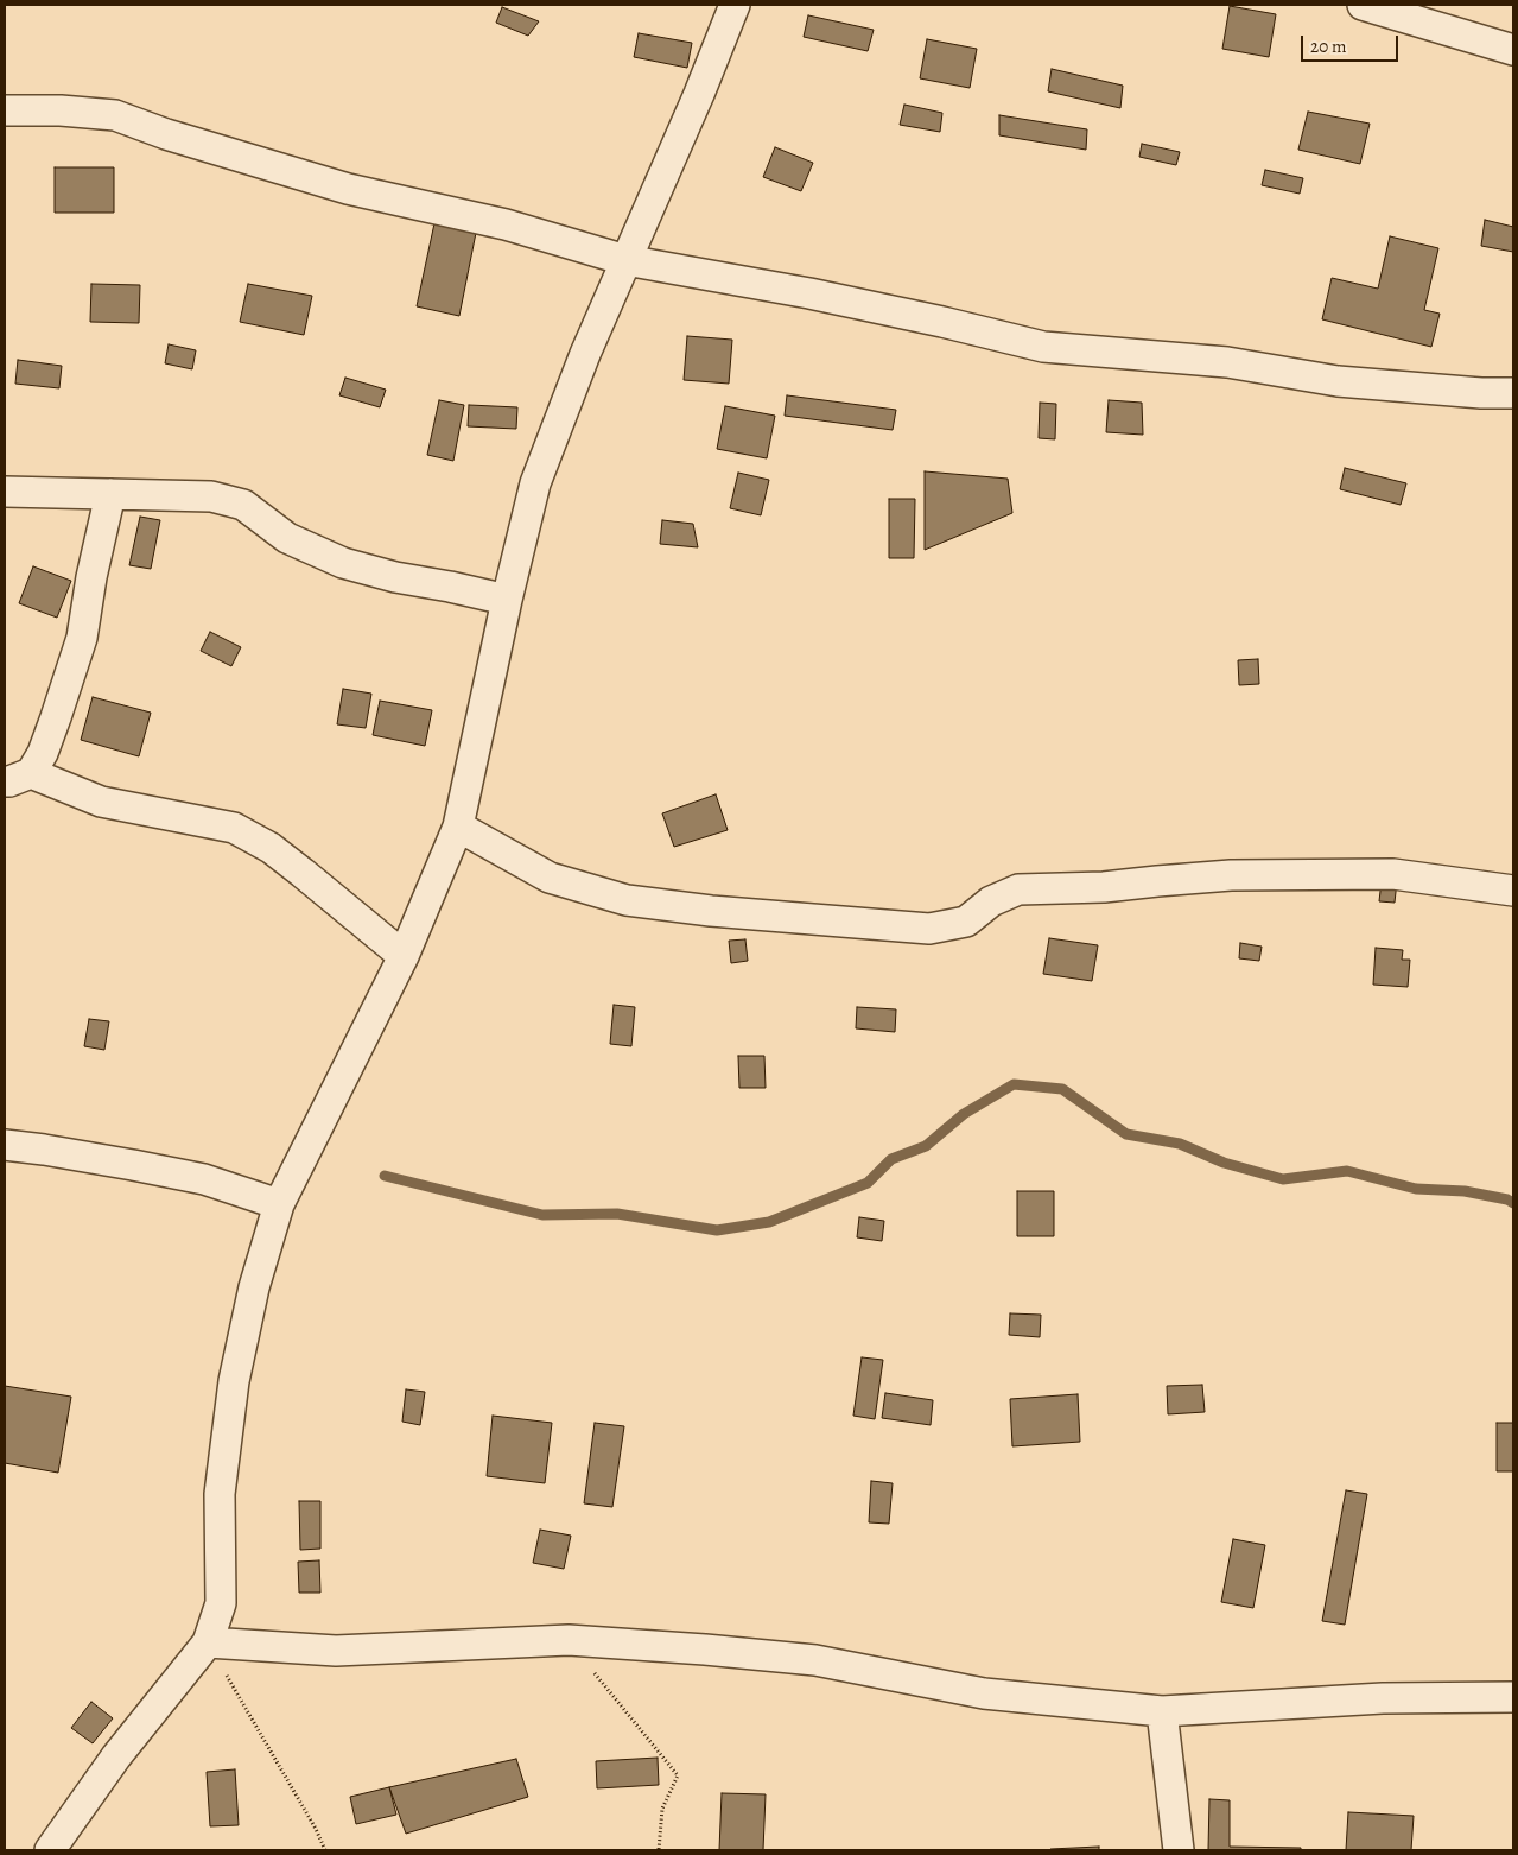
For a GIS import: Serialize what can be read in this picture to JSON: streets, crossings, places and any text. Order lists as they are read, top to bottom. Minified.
{"scale_bar":"20 m"}
